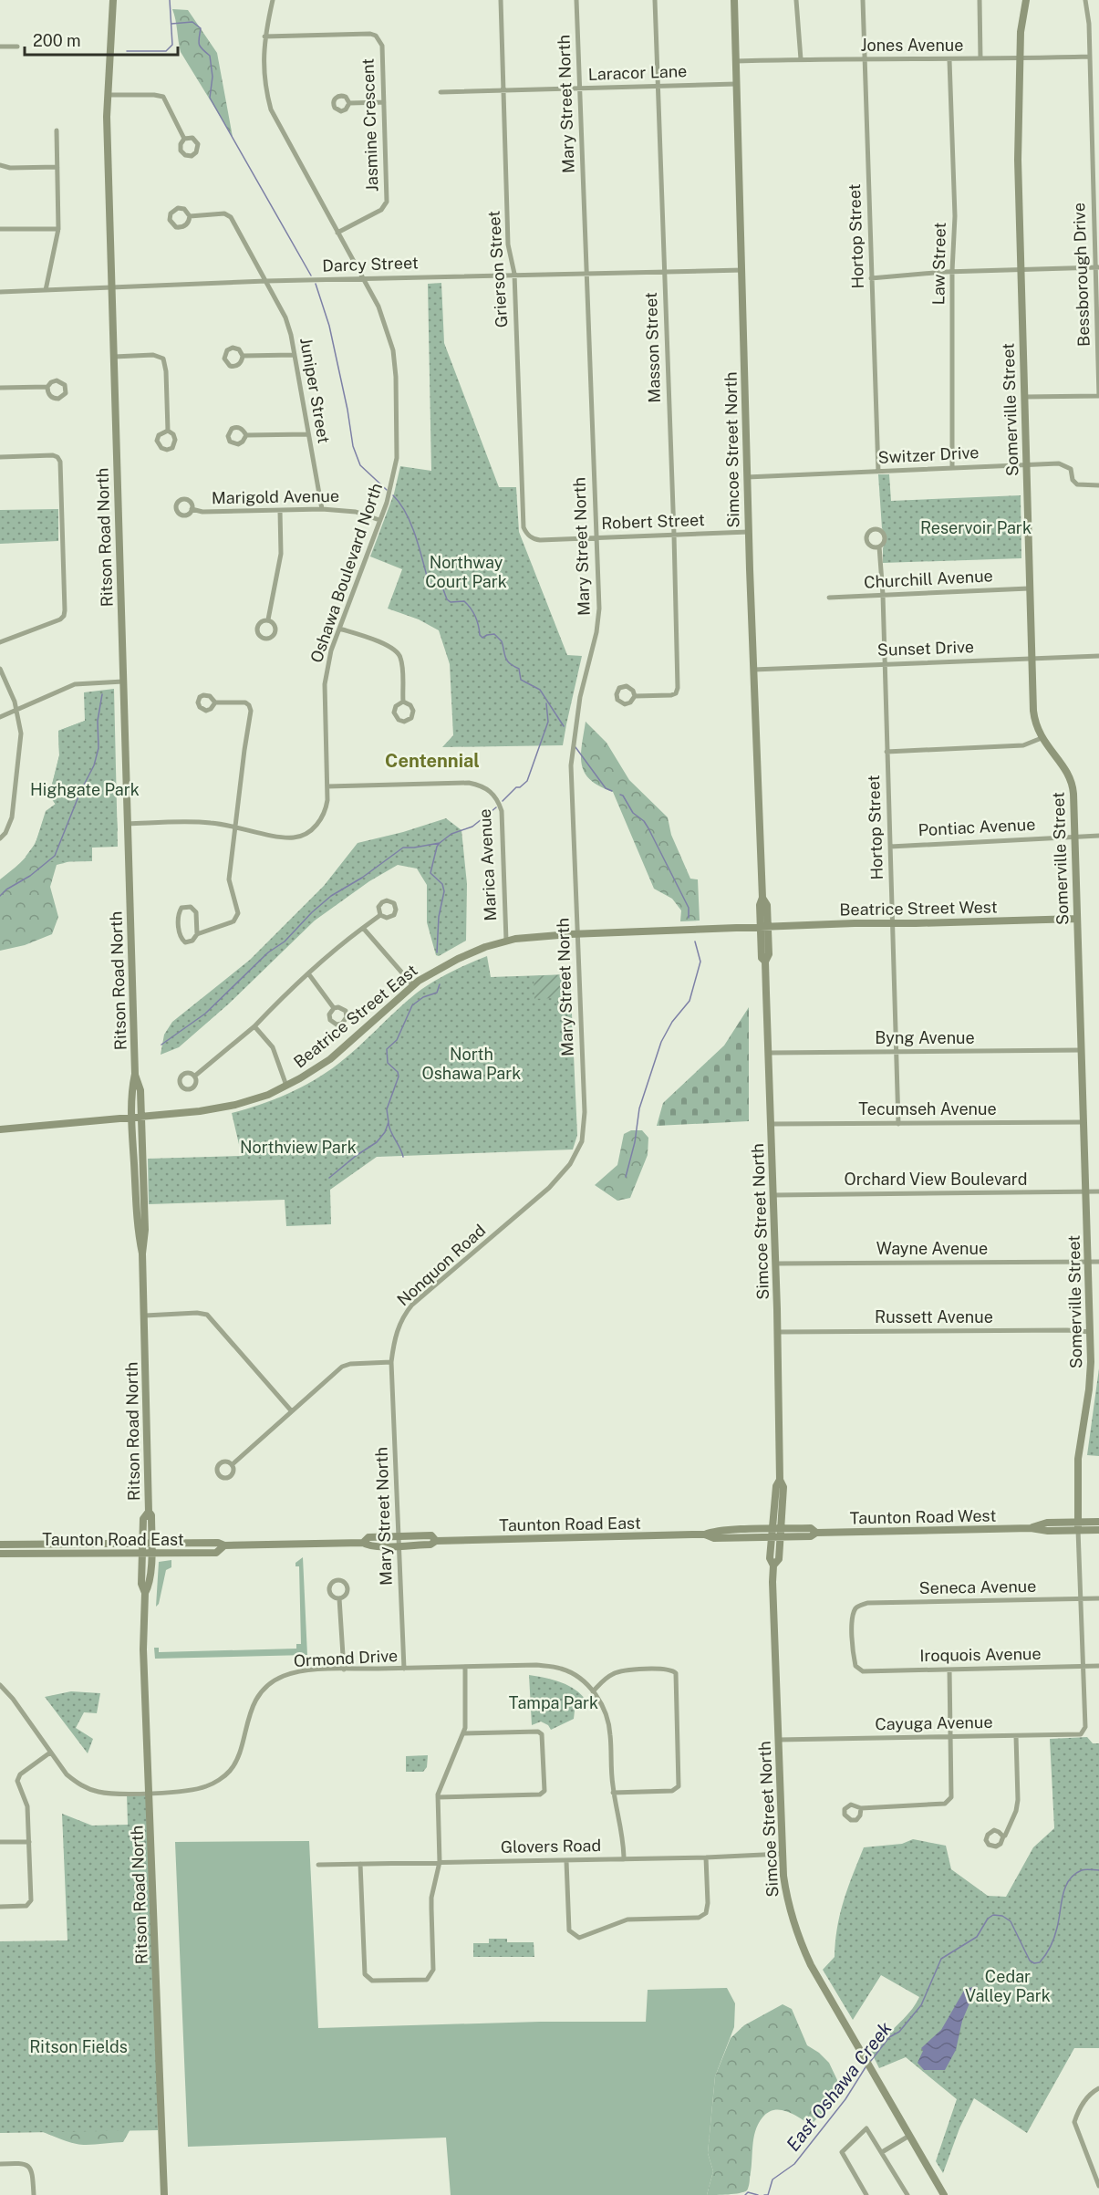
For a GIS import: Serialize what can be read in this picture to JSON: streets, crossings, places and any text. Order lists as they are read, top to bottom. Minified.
{"streets":{"main road":["Somerville Street","Simcoe Street North","Ritson Road North","Beatrice Street West","Beatrice Street East","Taunton Road West","Taunton Road East"],"street":["Jones Avenue","Laracor Lane","Mary Street North","Jasmine Crescent","Hortop Street","Law Street","Darcy Street","Grierson Street","Bessborough Drive","Masson Street","Juniper Street","Switzer Drive","Marigold Avenue","Robert Street","Oshawa Boulevard North","Churchill Avenue","Sunset Drive","Pontiac Avenue","Marica Avenue","Byng Avenue","Tecumseh Avenue","Orchard View Boulevard","Wayne Avenue","Nonquon Road","Russett Avenue","Seneca Avenue","Iroquois Avenue","Ormond Drive","Cayuga Avenue","Glovers Road"]},"crossings":[["Jones Avenue","Hortop Street"],["Jones Avenue","Law Street"],["Jones Avenue","Bessborough Drive"],["Jones Avenue","Somerville Street"],["Jones Avenue","Simcoe Street North"],["Laracor Lane","Mary Street North"],["Laracor Lane","Grierson Street"],["Laracor Lane","Masson Street"],["Laracor Lane","Simcoe Street North"],["Mary Street North","Darcy Street"],["Mary Street North","Robert Street"],["Mary Street North","Beatrice Street East"],["Mary Street North","Nonquon Road"],["Mary Street North","Taunton Road East"],["Mary Street North","Ormond Drive"],["Jasmine Crescent","Oshawa Boulevard North"],["Hortop Street","Switzer Drive"],["Hortop Street","Churchill Avenue"],["Hortop Street","Sunset Drive"],["Hortop Street","Pontiac Avenue"],["Hortop Street","Beatrice Street West"],["Hortop Street","Byng Avenue"],["Hortop Street","Tecumseh Avenue"],["Law Street","Switzer Drive"],["Darcy Street","Grierson Street"],["Darcy Street","Masson Street"],["Darcy Street","Juniper Street"],["Darcy Street","Simcoe Street North"],["Darcy Street","Ritson Road North"],["Darcy Street","Oshawa Boulevard North"],["Grierson Street","Robert Street"],["Masson Street","Robert Street"],["Juniper Street","Marigold Avenue"],["Somerville Street","Switzer Drive"],["Somerville Street","Churchill Avenue"],["Somerville Street","Sunset Drive"],["Somerville Street","Pontiac Avenue"],["Somerville Street","Beatrice Street West"],["Somerville Street","Byng Avenue"],["Somerville Street","Tecumseh Avenue"],["Somerville Street","Orchard View Boulevard"],["Somerville Street","Wayne Avenue"],["Somerville Street","Russett Avenue"],["Somerville Street","Taunton Road West"],["Somerville Street","Seneca Avenue"],["Somerville Street","Iroquois Avenue"],["Somerville Street","Cayuga Avenue"],["Simcoe Street North","Switzer Drive"],["Simcoe Street North","Robert Street"],["Simcoe Street North","Sunset Drive"],["Simcoe Street North","Beatrice Street West"],["Simcoe Street North","Beatrice Street East"],["Simcoe Street North","Byng Avenue"],["Simcoe Street North","Tecumseh Avenue"],["Simcoe Street North","Orchard View Boulevard"],["Simcoe Street North","Wayne Avenue"],["Simcoe Street North","Russett Avenue"],["Simcoe Street North","Taunton Road West"],["Simcoe Street North","Taunton Road East"],["Simcoe Street North","Cayuga Avenue"],["Simcoe Street North","Glovers Road"],["Marigold Avenue","Oshawa Boulevard North"],["Ritson Road North","Oshawa Boulevard North"],["Ritson Road North","Beatrice Street East"],["Ritson Road North","Taunton Road East"],["Ritson Road North","Ormond Drive"],["Oshawa Boulevard North","Marica Avenue"],["Marica Avenue","Beatrice Street East"],["Beatrice Street West","Beatrice Street East"],["Taunton Road West","Taunton Road East"],["Seneca Avenue","Iroquois Avenue"],["Ormond Drive","Glovers Road"]],"districts":["Centennial"],"water":["East Oshawa Creek"],"parks":["Reservoir Park","Northway Court Park","Highgate Park","North Oshawa Park","Northview Park","Tampa Park","Cedar Valley Park","Ritson Fields"],"scale_bar":"200 m"}
